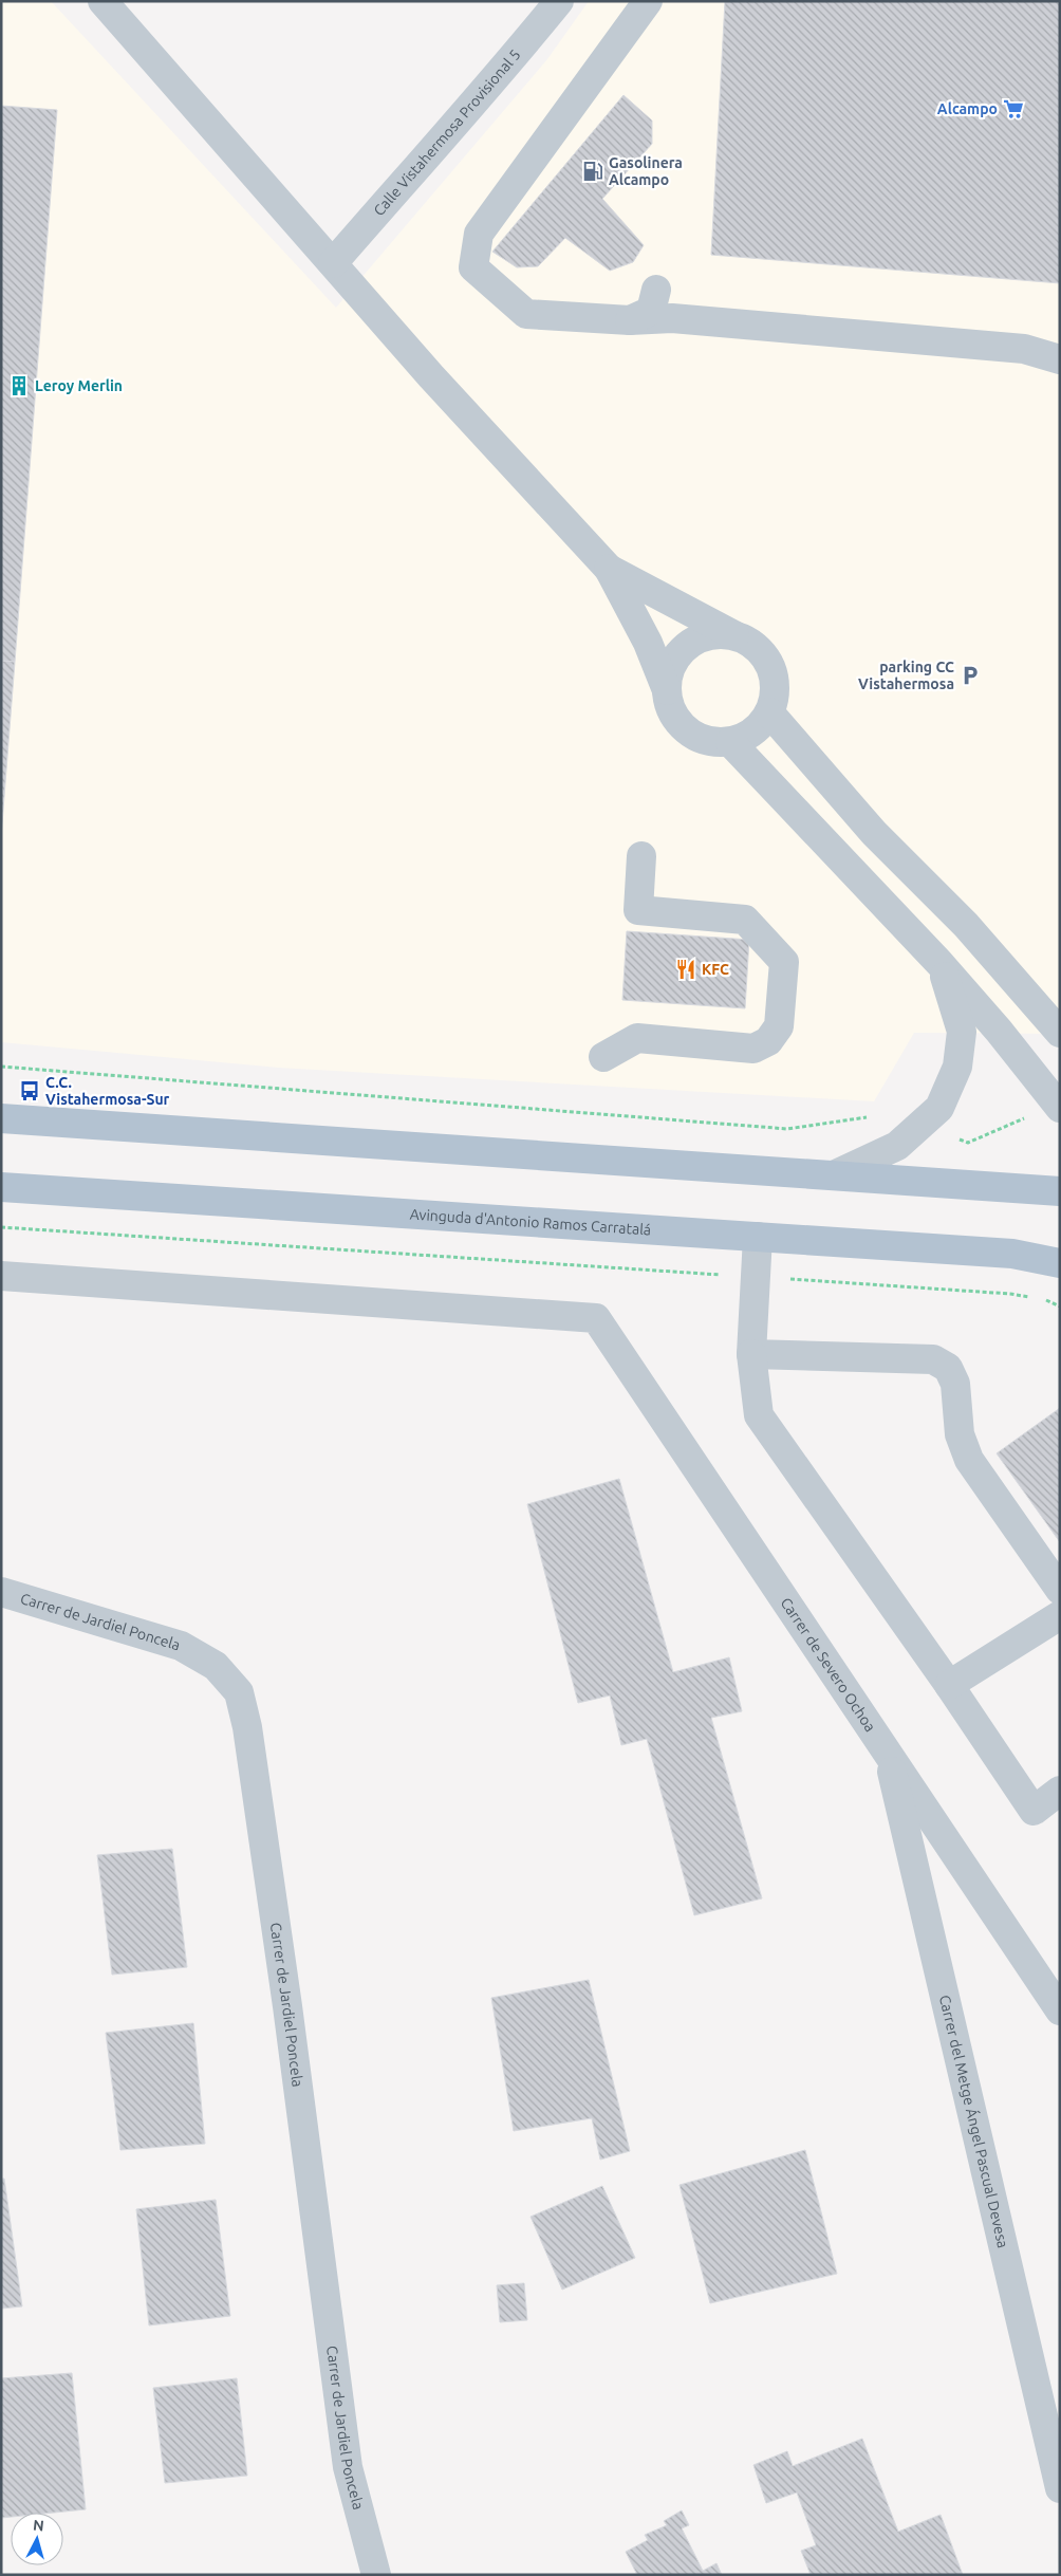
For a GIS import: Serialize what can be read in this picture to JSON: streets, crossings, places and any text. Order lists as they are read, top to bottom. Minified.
{"streets":{"main road":["Avinguda d'Antonio Ramos Carratalá"],"street":["Calle Vistahermosa Provisional 5","Carrer de Jardiel Poncela","Carrer de Severo Ochoa","Carrer del Metge Ángel Pascual Devesa"]},"crossings":[["Carrer de Severo Ochoa","Carrer del Metge Ángel Pascual Devesa"]],"places":{"supermarket":["Alcampo"],"fuel station":["Gasolinera Alcampo"],"building":["Leroy Merlin"],"parking":["parking CC Vistahermosa"],"restaurant":["KFC"],"bus stop":["C.C. Vistahermosa-Sur"]},"north":"top"}
